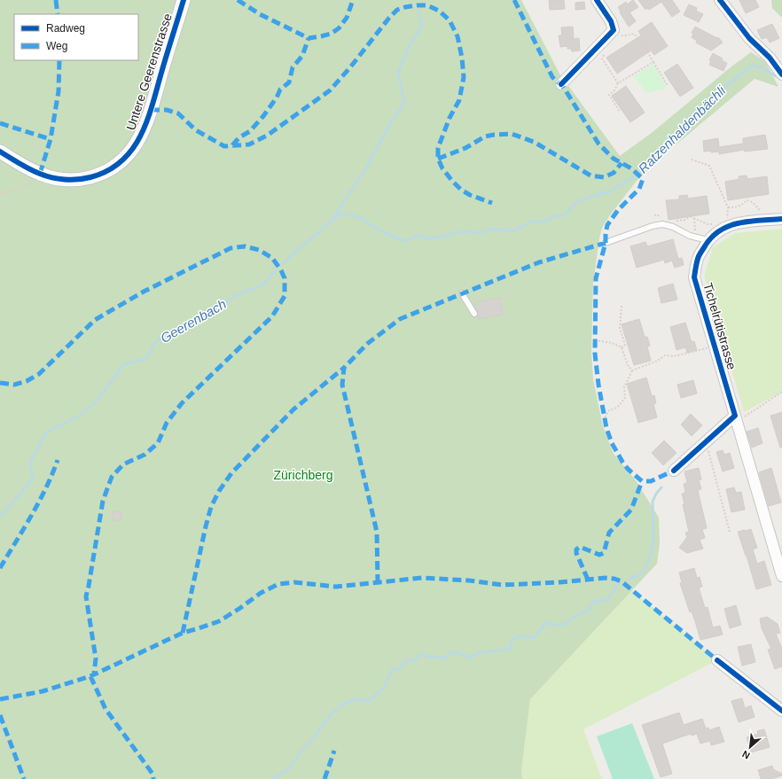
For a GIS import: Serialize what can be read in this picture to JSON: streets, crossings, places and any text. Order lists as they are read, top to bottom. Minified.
{"streets":{"street":["Untere Geerenstrasse","Tichelrütistrasse"]},"water":["Ratzenhaldenbächli","Geerenbach"],"parks":["Zürichberg"],"legend":["Radweg","Weg"],"north":"bottom left"}
